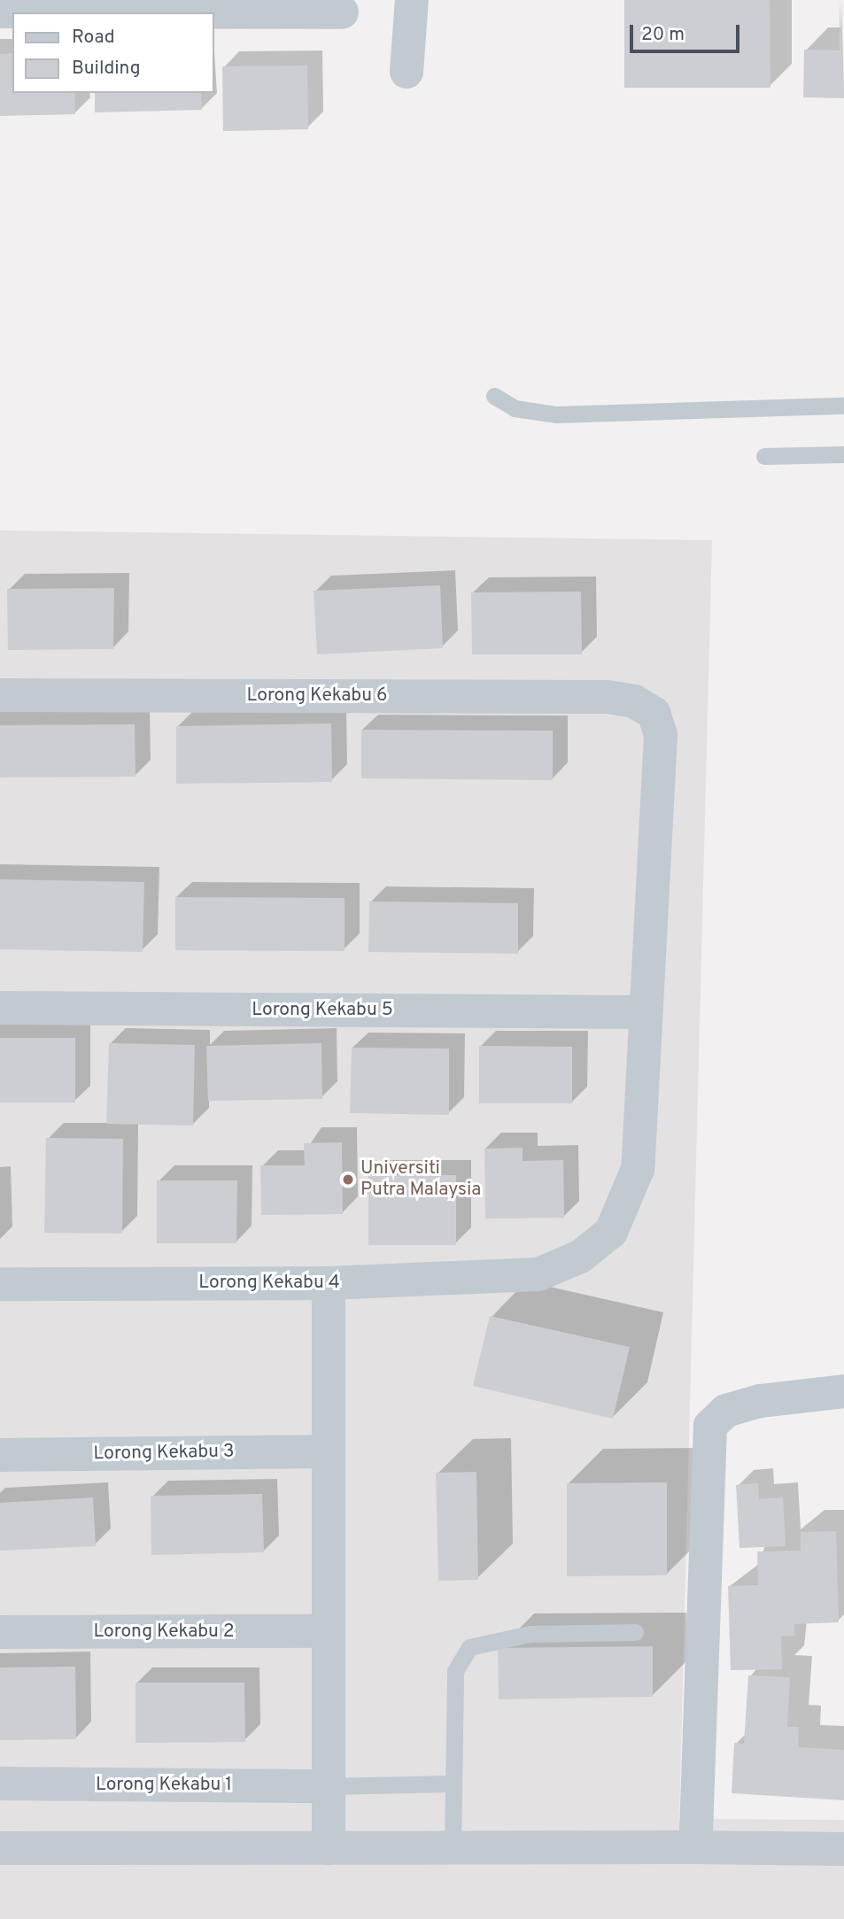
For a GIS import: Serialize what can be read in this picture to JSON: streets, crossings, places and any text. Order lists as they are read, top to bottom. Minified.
{"streets":{"street":["Lorong Kekabu 6","Lorong Kekabu 5","Lorong Kekabu 4","Lorong Kekabu 3","Lorong Kekabu 2","Lorong Kekabu 1"]},"crossings":[["Lorong Kekabu 6","Lorong Kekabu 5"],["Lorong Kekabu 6","Lorong Kekabu 4"],["Lorong Kekabu 5","Lorong Kekabu 4"]],"places":["Universiti Putra Malaysia"],"legend":["Road","Building"],"scale_bar":"20 m"}
